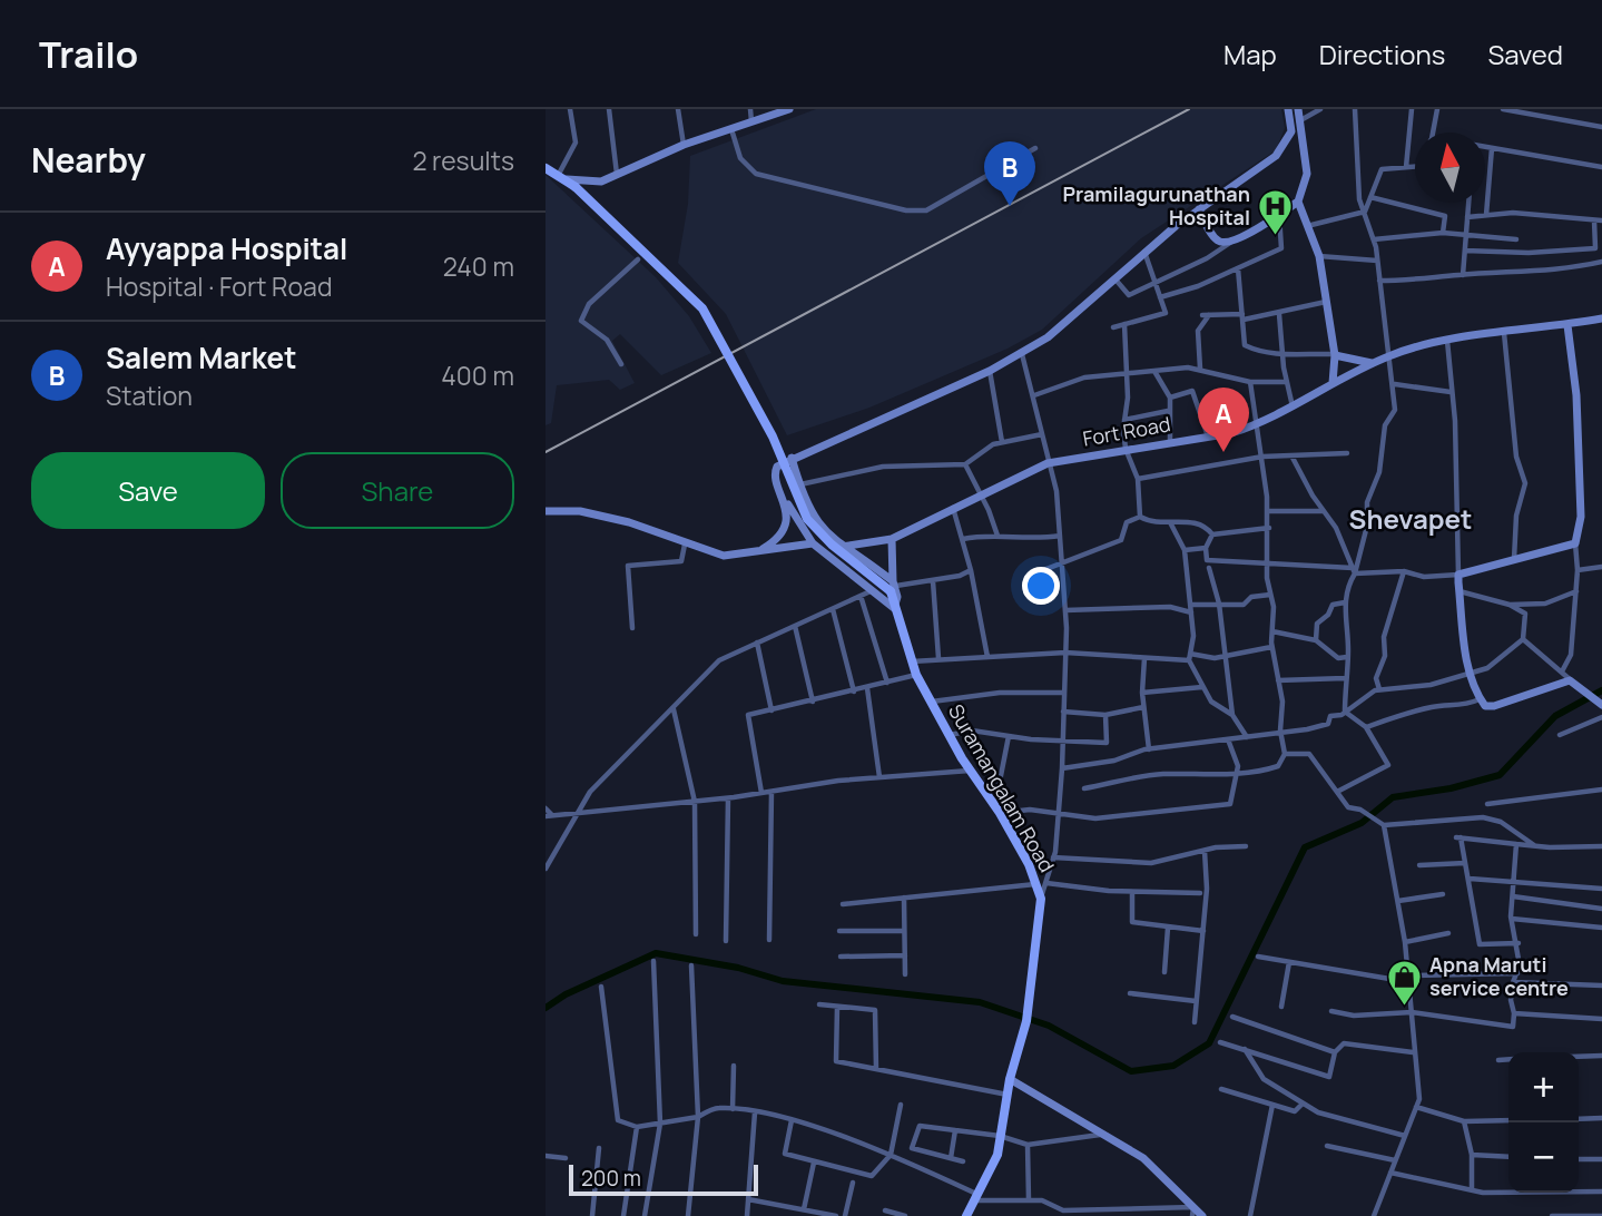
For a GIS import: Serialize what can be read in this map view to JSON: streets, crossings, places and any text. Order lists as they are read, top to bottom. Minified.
{"streets":{"main road":["Suramangalam Road"],"street":["Fort Road"]},"districts":["Shevapet"],"places":{"hospital":["Pramilagurunathan Hospital"],"shop":["Apna Maruti service centre"]},"scale_bar":"200 m","north":"top","page":{"header":"Trailo","nav":["Map","Directions","Saved"],"heading":["Nearby","2 results"],"pins":["B","A"],"list":[{"mark":"A","name":"Ayyappa Hospital","note":"Hospital · Fort Road","value":"240 m"},{"mark":"B","name":"Salem Market","note":"Station","value":"400 m"}],"buttons":["Save","Share"],"map_buttons":["+","−"],"scale":"200 m"}}
